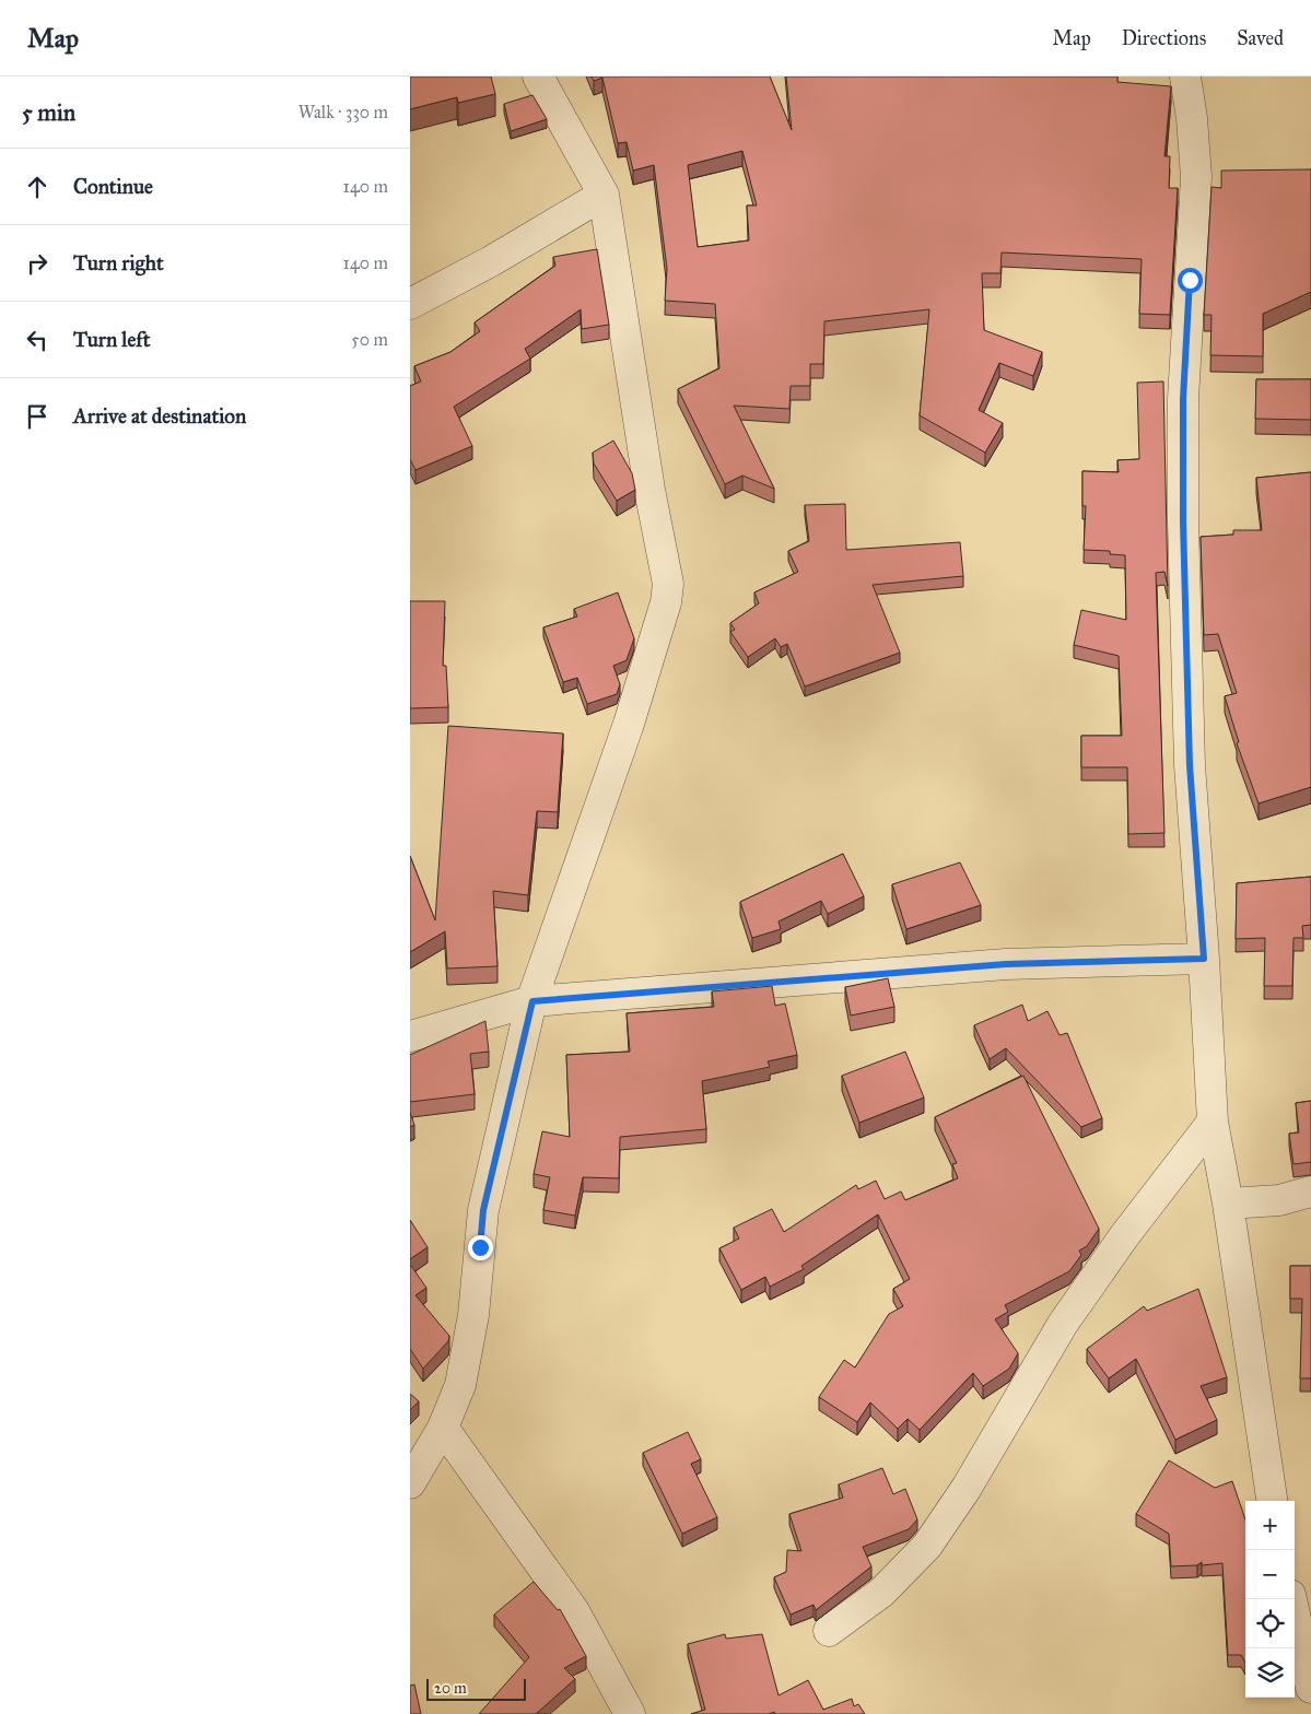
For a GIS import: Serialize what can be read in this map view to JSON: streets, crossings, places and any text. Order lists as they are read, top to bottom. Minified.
{"scale_bar":"20 m","page":{"header":"Map","nav":["Map","Directions","Saved"],"heading":["5 min","Walk · 330 m"],"list":[["Continue","140 m"],["Turn right","140 m"],["Turn left","50 m"],"Arrive at destination"],"map_buttons":["+","−"],"scale":"20 m"}}
